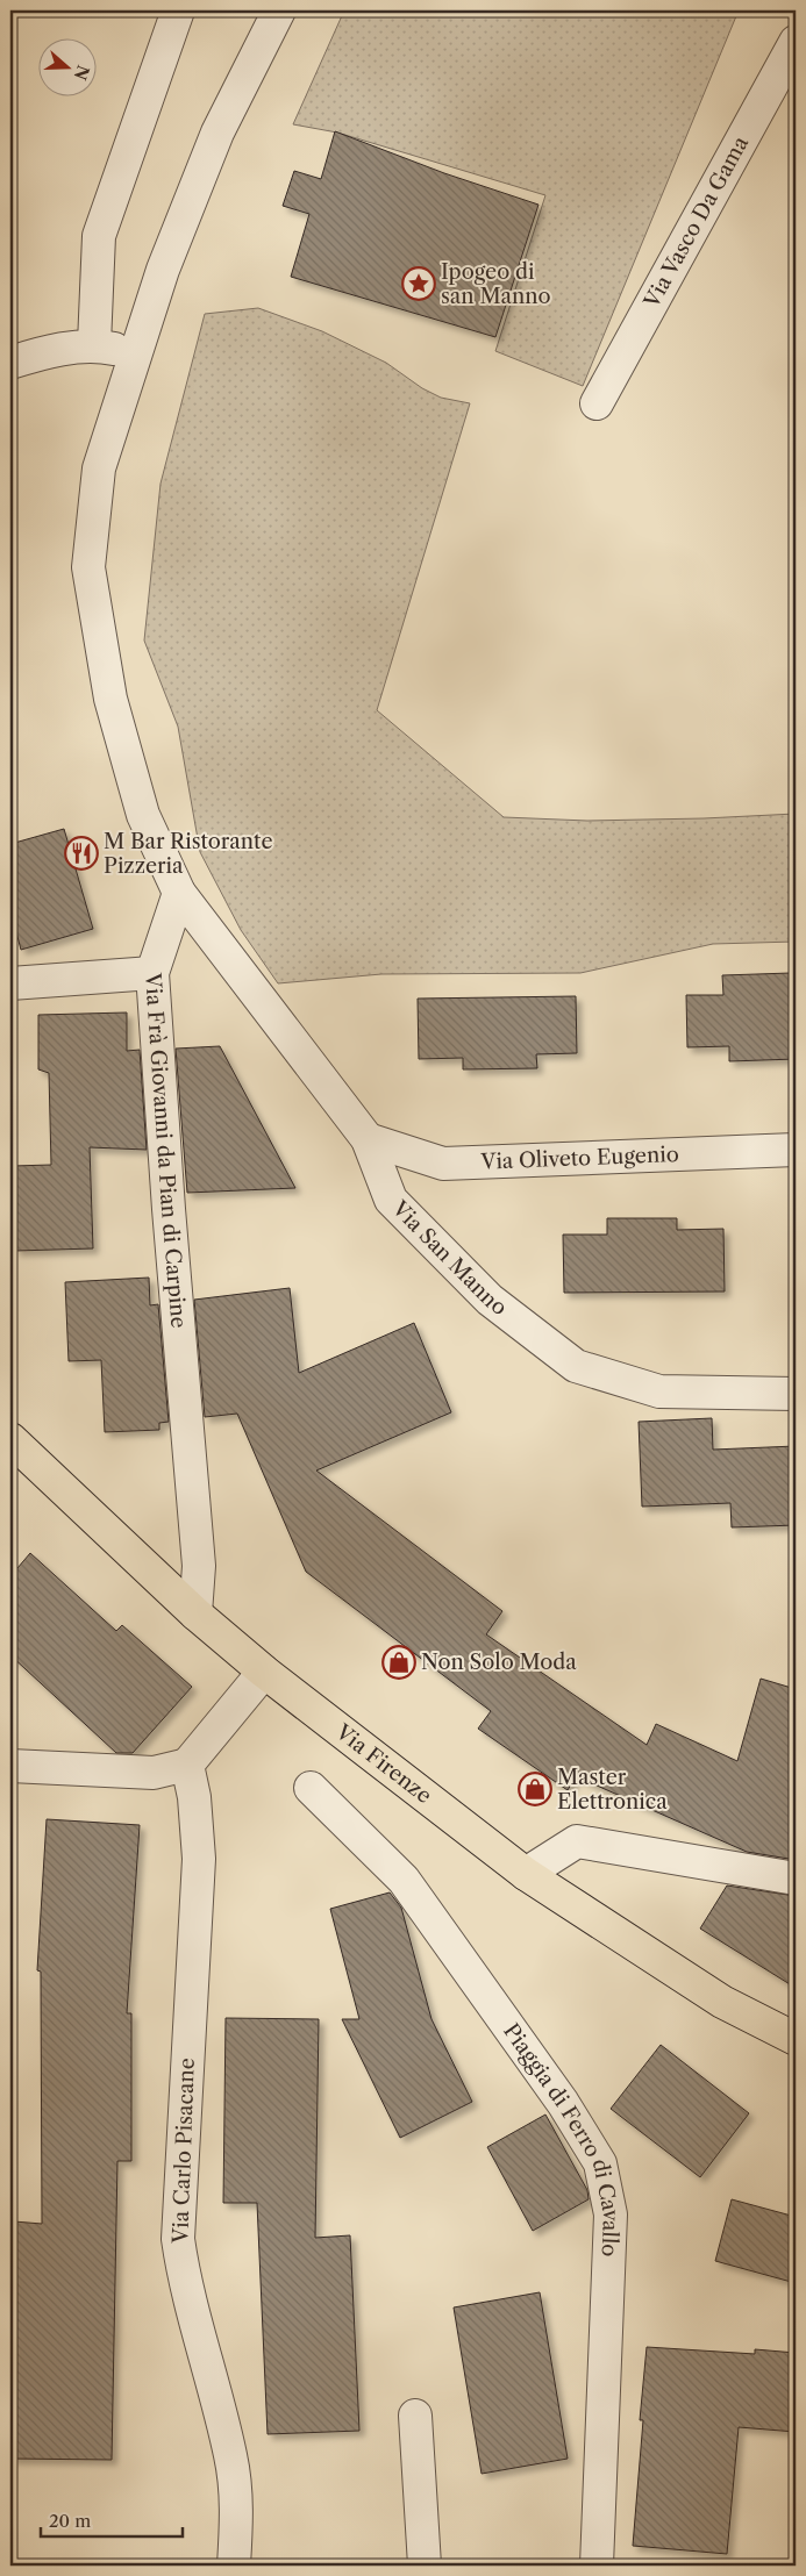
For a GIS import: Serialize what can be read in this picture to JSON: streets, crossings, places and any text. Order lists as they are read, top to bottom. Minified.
{"streets":{"main road":["Via Firenze"],"street":["Via Vasco Da Gama","Via Frà Giovanni da Pian di Carpine","Via Oliveto Eugenio","Via San Manno","Piaggia di Ferro di Cavallo","Via Carlo Pisacane"]},"crossings":[["Via Frà Giovanni da Pian di Carpine","Via San Manno"],["Via Frà Giovanni da Pian di Carpine","Via Firenze"],["Via Oliveto Eugenio","Via San Manno"]],"places":{"place":["Ipogeo di san Manno"],"restaurant":["M Bar Ristorante Pizzeria"],"shop":["Non Solo Moda","Master Elettronica"]},"scale_bar":"20 m","north":"right"}
